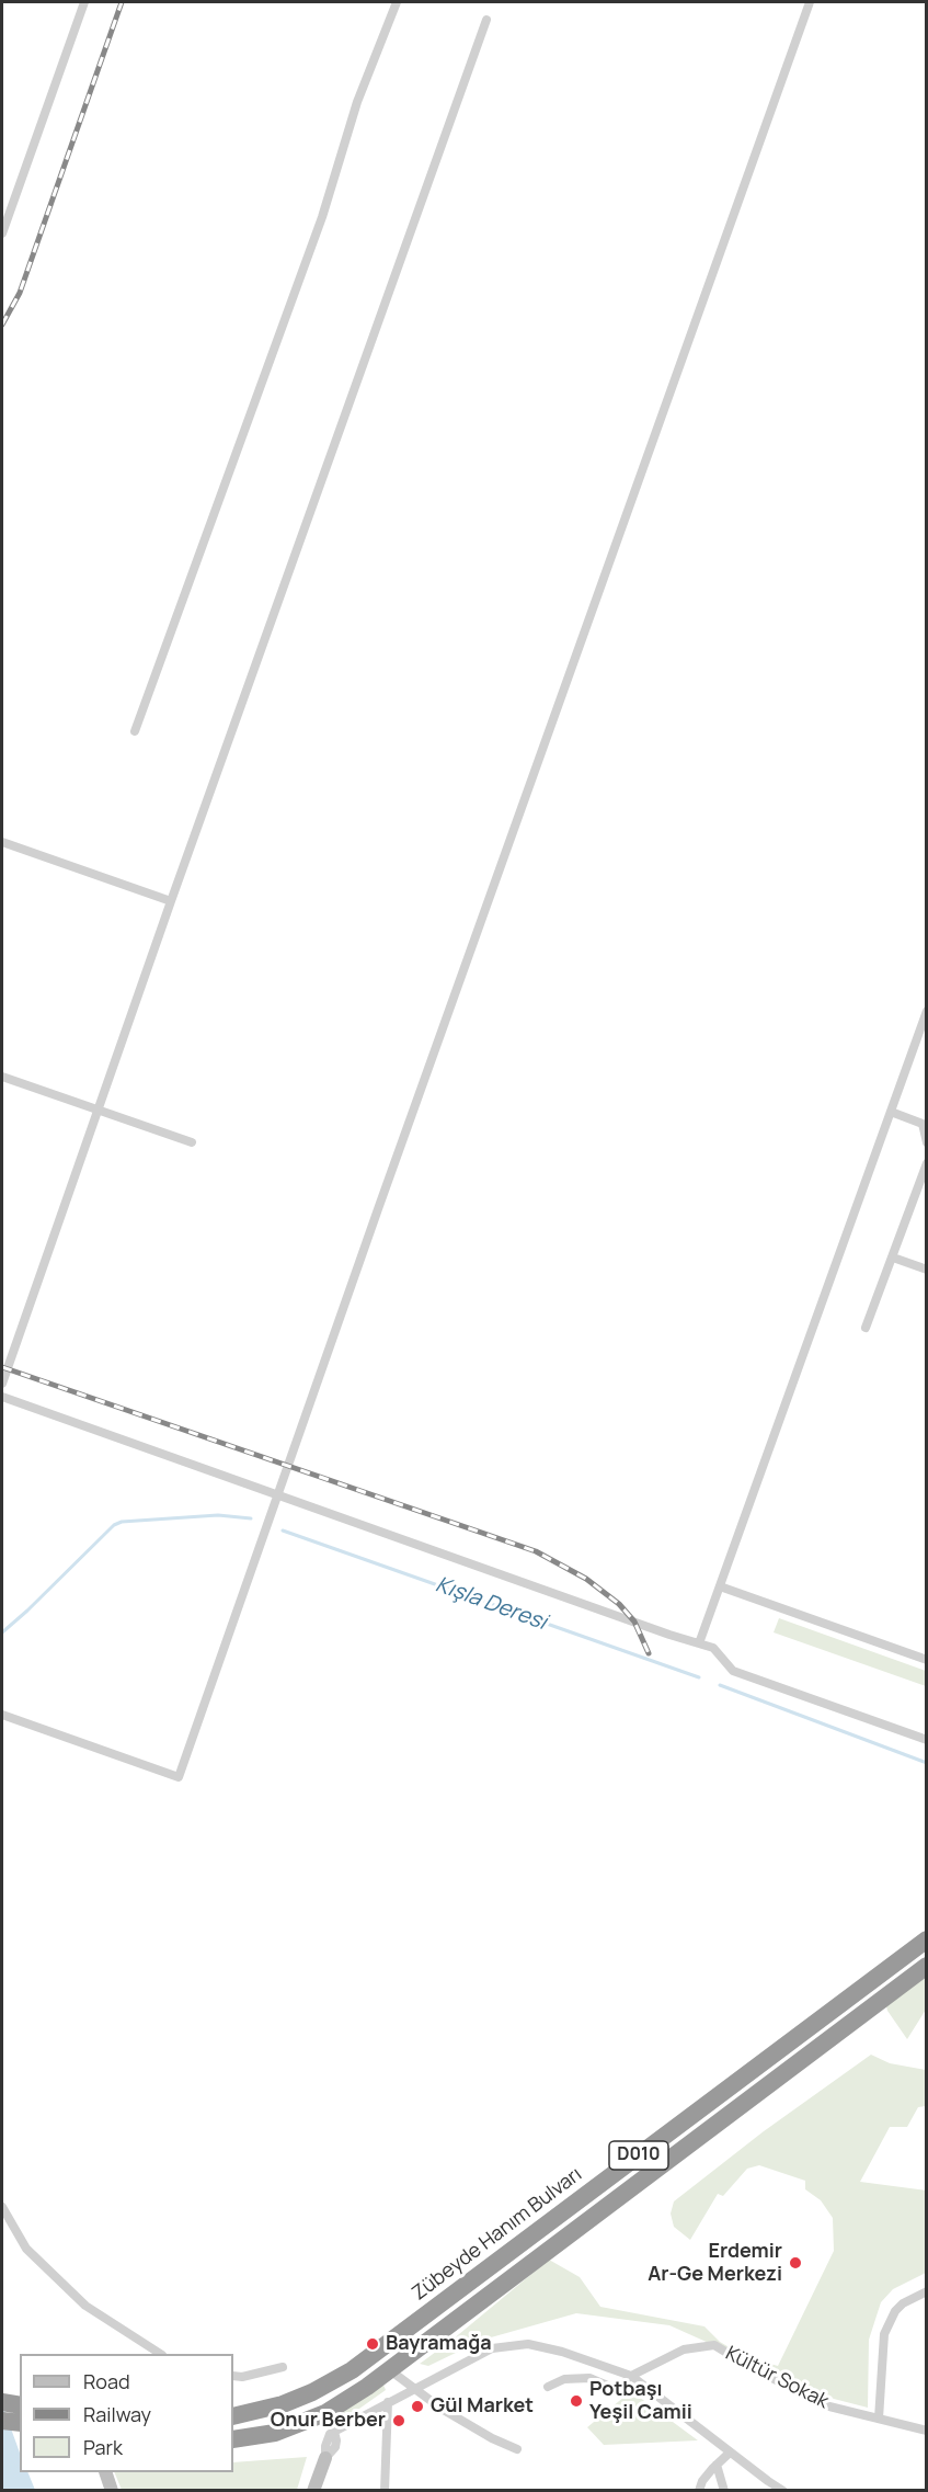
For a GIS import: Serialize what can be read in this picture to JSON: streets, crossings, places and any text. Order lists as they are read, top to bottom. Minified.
{"streets":{"highway":["D010","Zübeyde Hanım Bulvarı"],"street":["Kültür Sokak"]},"water":["Kışla Deresi"],"places":["Erdemir Ar-Ge Merkezi","Bayramağa","Potbaşı Yeşil Camii","Gül Market","Onur Berber"],"legend":["Road","Railway","Park"]}
